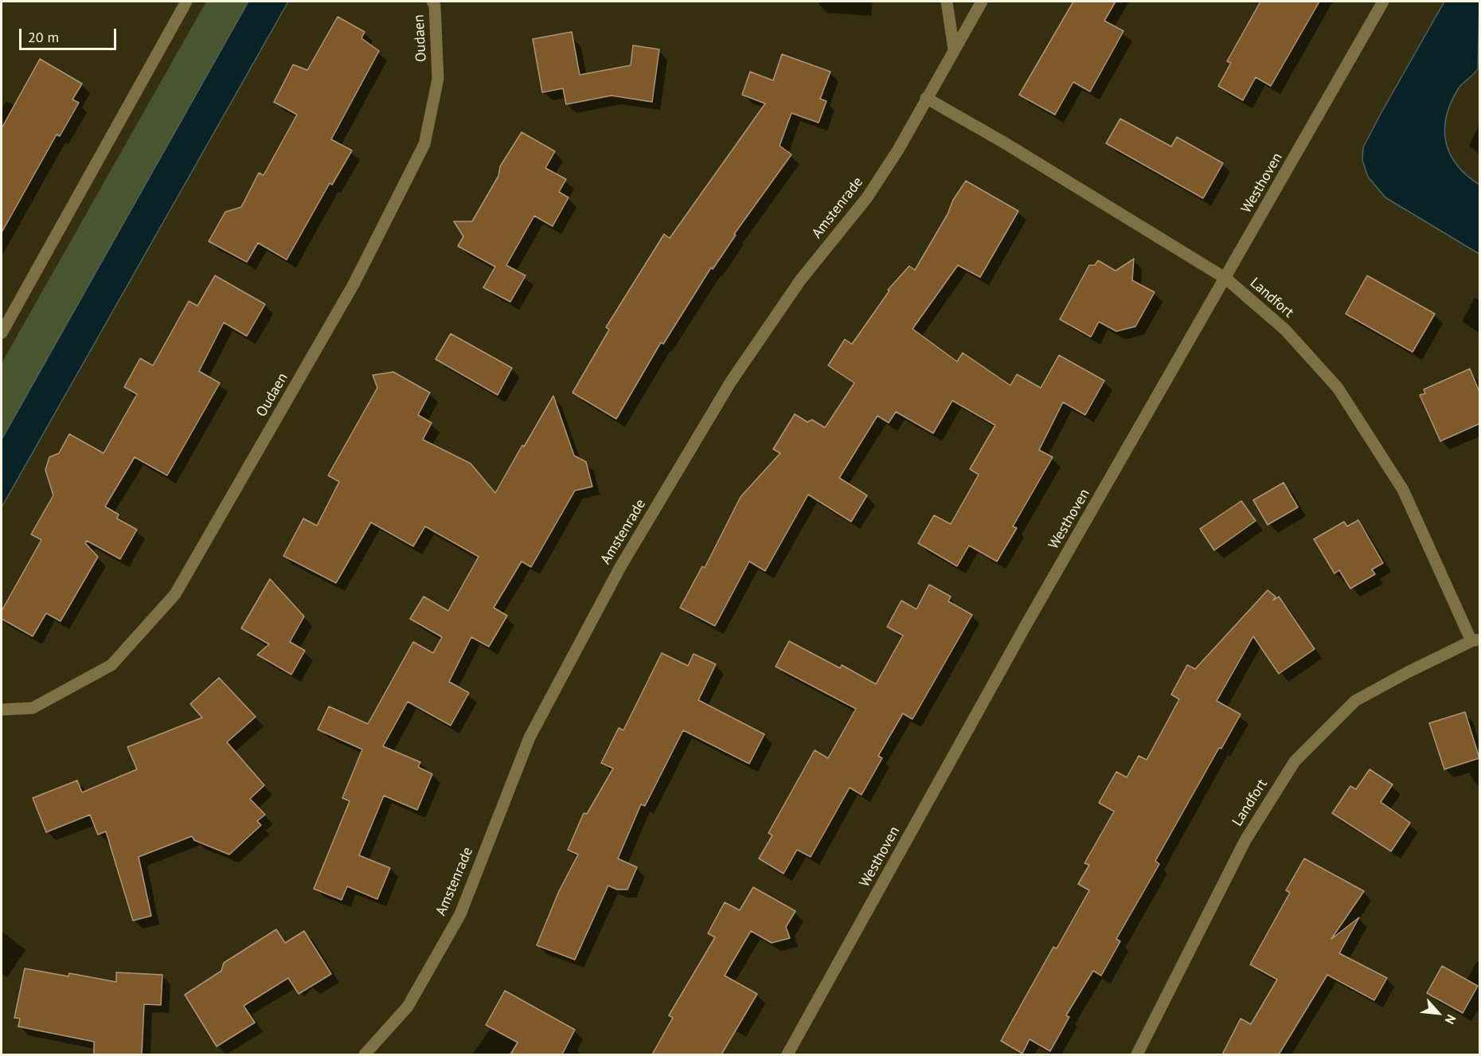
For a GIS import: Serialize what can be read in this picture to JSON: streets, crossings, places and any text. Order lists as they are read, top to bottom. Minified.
{"streets":{"street":["Oudaen","Westhoven","Amstenrade","Landfort"]},"crossings":[["Westhoven","Landfort"],["Amstenrade","Landfort"]],"scale_bar":"20 m","north":"bottom right"}
